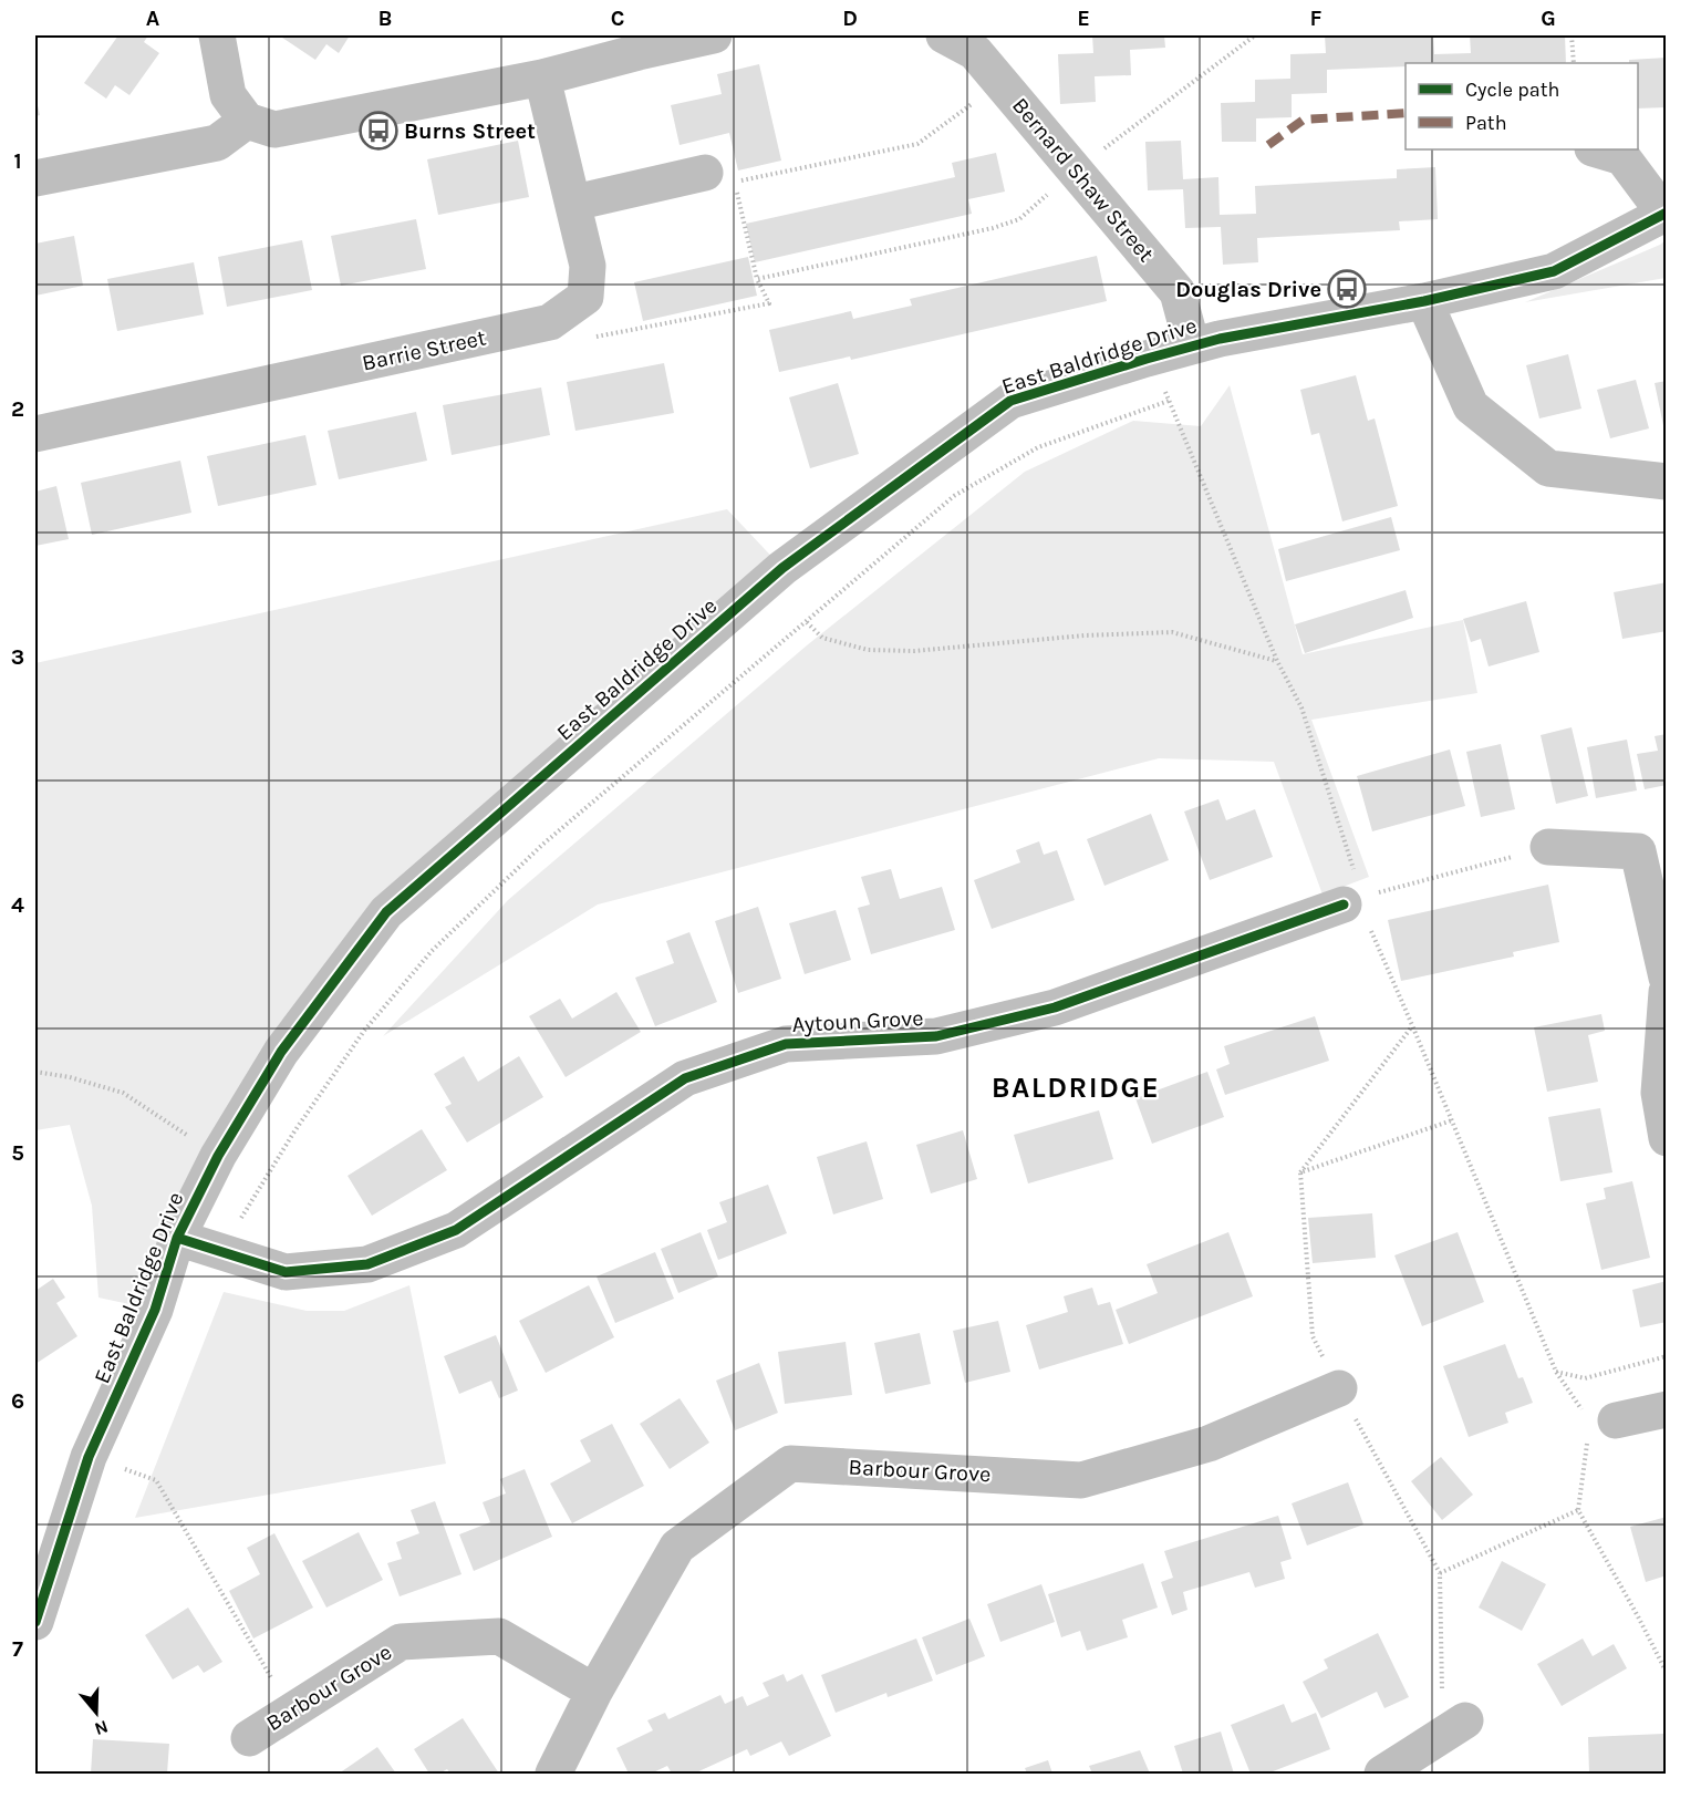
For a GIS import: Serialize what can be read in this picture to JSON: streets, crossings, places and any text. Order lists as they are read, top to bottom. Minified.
{"streets":{"street":["Bernard Shaw Street","Barrie Street","East Baldridge Drive","Aytoun Grove","Barbour Grove"]},"crossings":[["Bernard Shaw Street","East Baldridge Drive"],["East Baldridge Drive","Aytoun Grove"]],"districts":["BALDRIDGE"],"places":{"bus stop":["Burns Street","Douglas Drive"]},"legend":["Cycle path","Path"],"north":"bottom","grid":{"columns":["A","B","C","D","E","F","G"],"rows":["1","2","3","4","5","6","7"]}}
